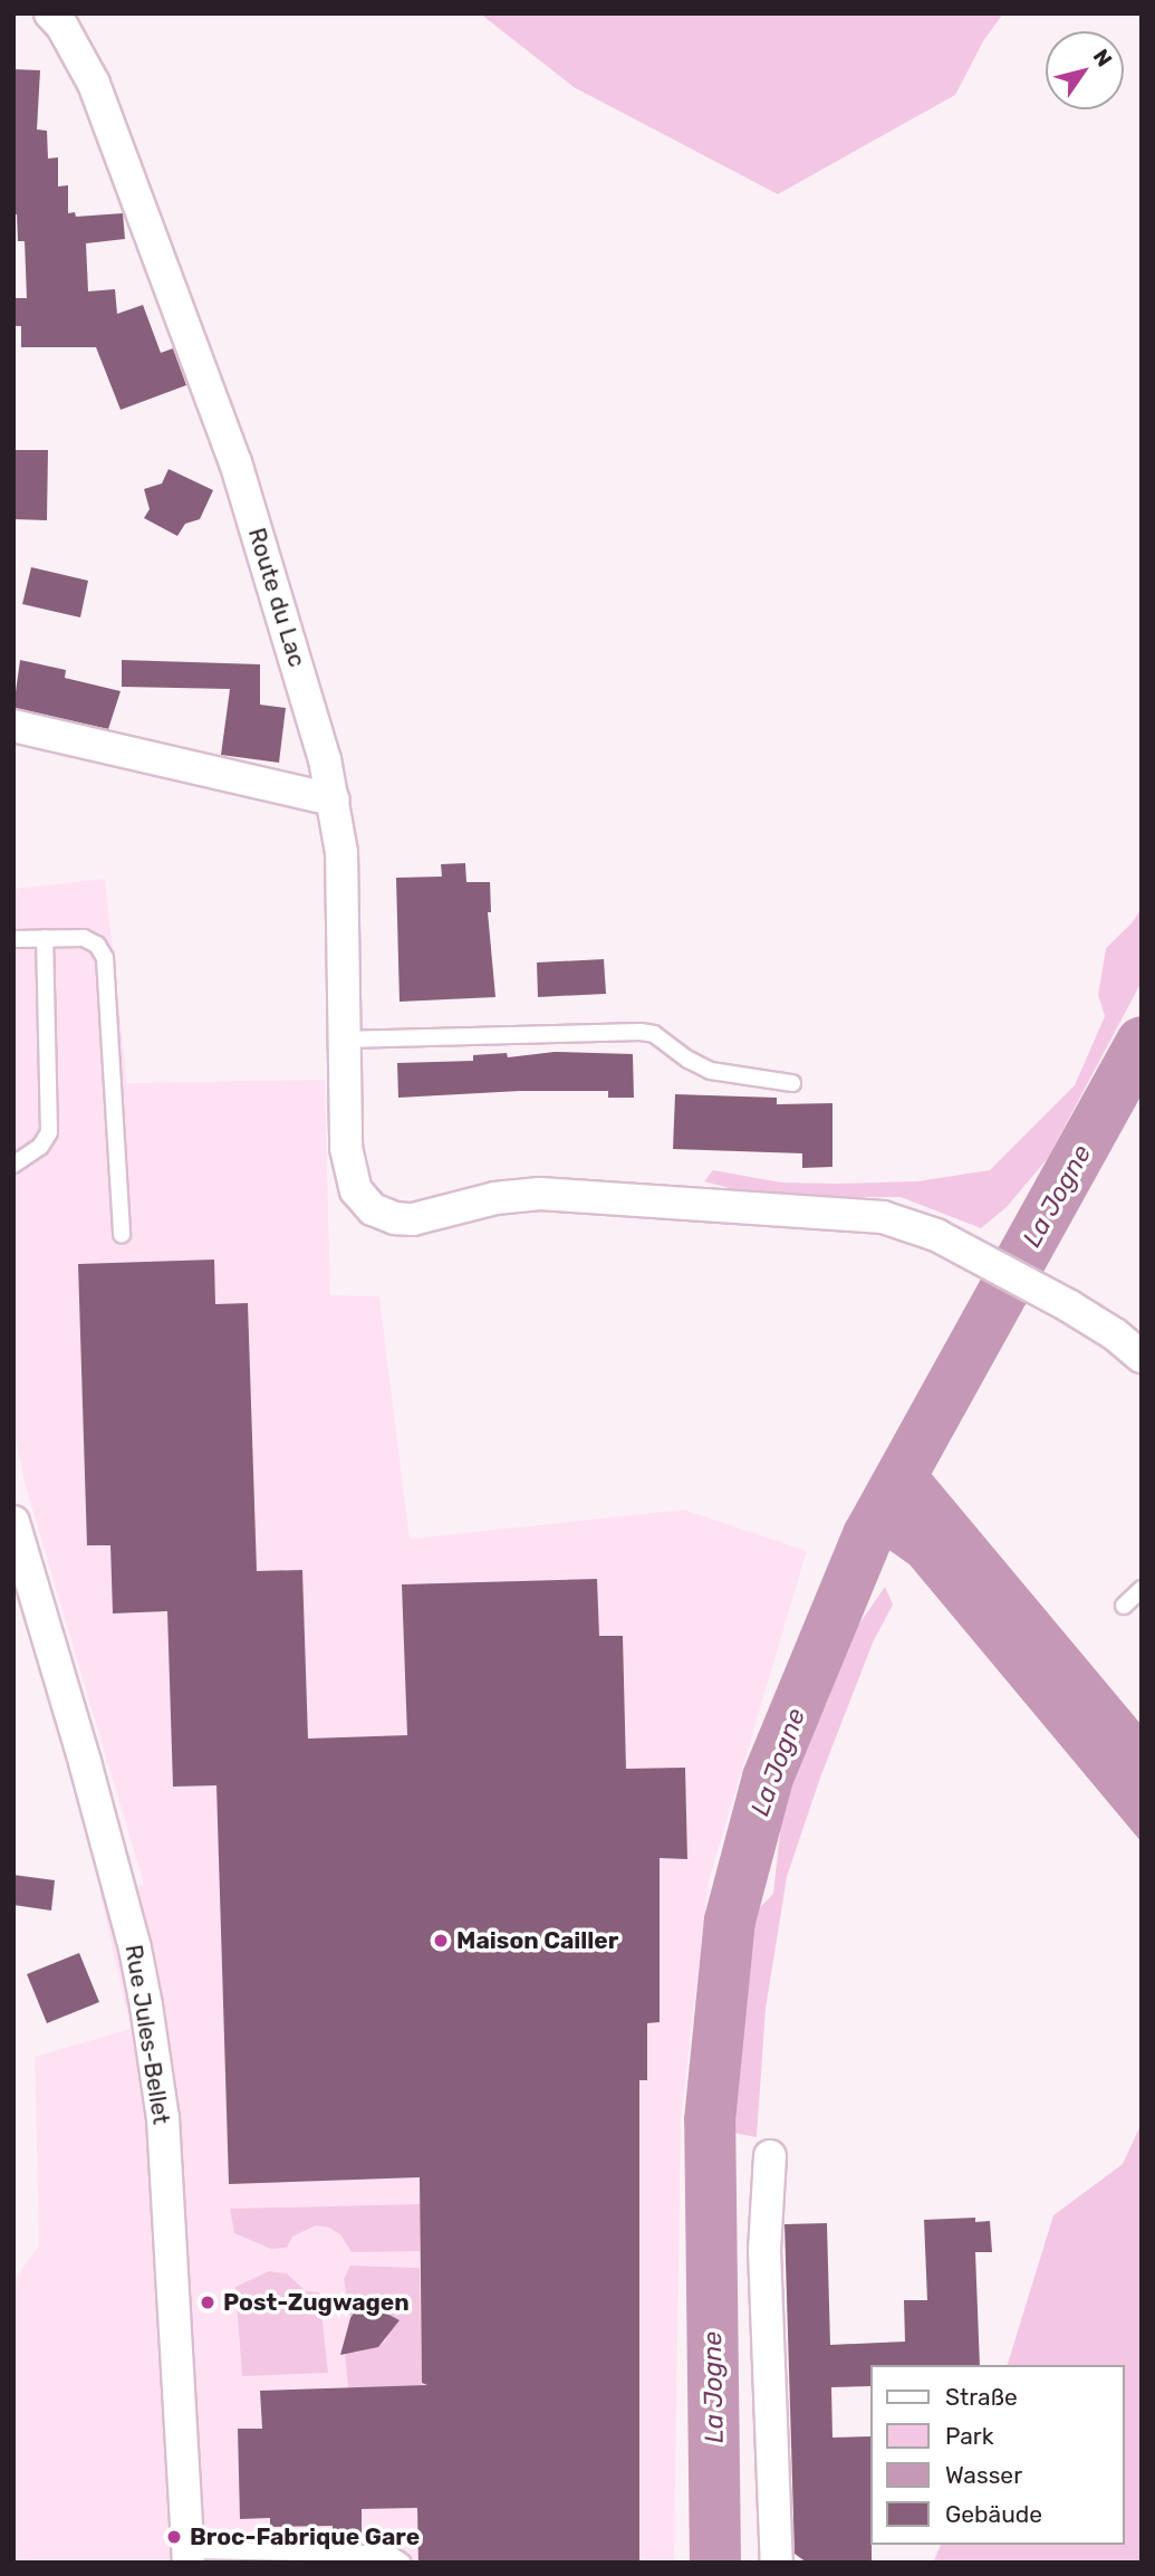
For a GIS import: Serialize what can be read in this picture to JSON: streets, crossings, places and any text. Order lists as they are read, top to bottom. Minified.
{"streets":{"street":["Route du Lac","Rue Jules-Bellet"]},"water":["La Jogne"],"places":["Maison Cailler","Post-Zugwagen","Broc-Fabrique Gare"],"legend":["Straße","Park","Wasser","Gebäude"],"north":"top right"}
